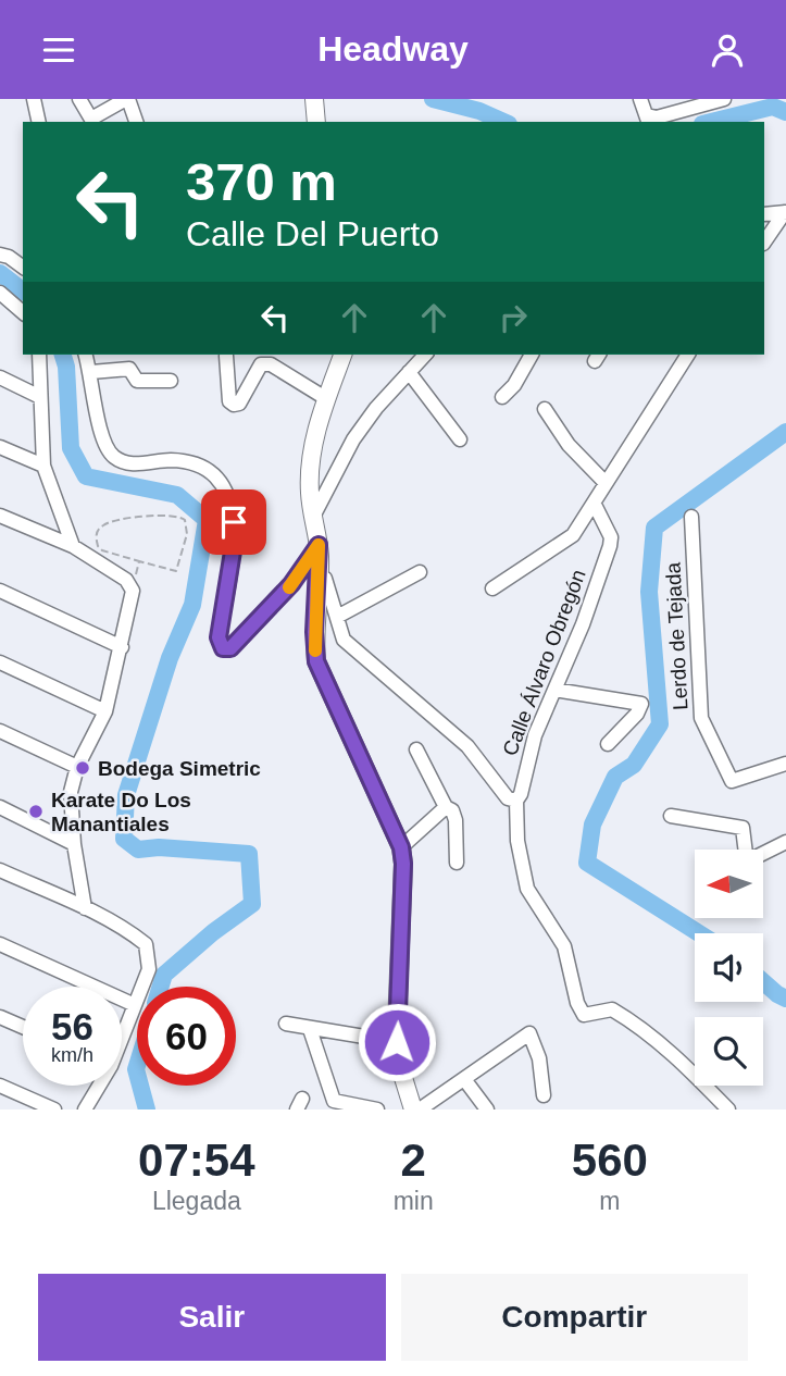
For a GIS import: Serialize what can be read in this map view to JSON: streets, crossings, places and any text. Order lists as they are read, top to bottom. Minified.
{"streets":{"street":["Lerdo de Tejada","Calle Álvaro Obregón"]},"places":["Bodega Simetric","Karate Do Los Manantiales"],"north":"left","page":{"header":"Headway","turn":["370 m","Calle Del Puerto"],"speed":"56 km/h","limit":"60","eta":["07:54","Llegada","2","min","560","m"],"buttons":["Salir","Compartir"]}}
